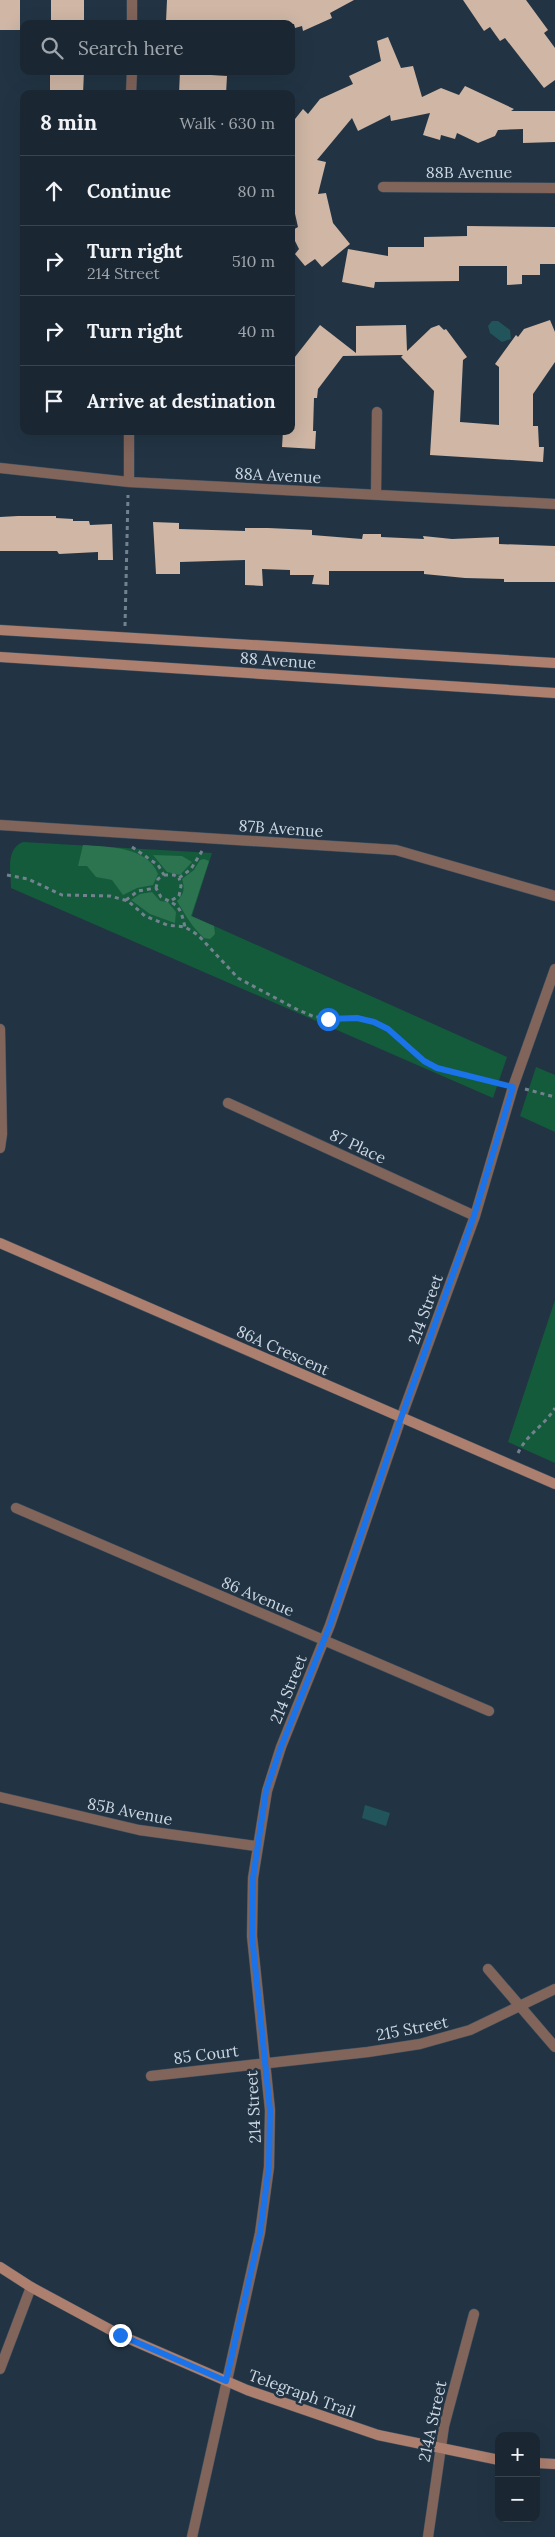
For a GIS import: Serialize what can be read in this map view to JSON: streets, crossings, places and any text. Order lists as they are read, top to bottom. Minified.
{"streets":{"street":["88B Avenue","88A Avenue","88 Avenue","87B Avenue","87 Place","214 Street","86A Crescent","86 Avenue","85B Avenue","215 Street","85 Court","Telegraph Trail","214A Street"]},"crossings":[["87 Place","214 Street"],["214 Street","86A Crescent"],["214 Street","86 Avenue"],["214 Street","85B Avenue"],["214 Street","215 Street"],["214 Street","85 Court"],["214 Street","Telegraph Trail"],["215 Street","85 Court"],["Telegraph Trail","214A Street"]],"page":{"search":"Search here","heading":["8 min","Walk · 630 m"],"list":[["Continue","80 m"],["Turn right","214 Street","510 m"],["Turn right","40 m"],"Arrive at destination"],"map_buttons":["+","−"]}}
